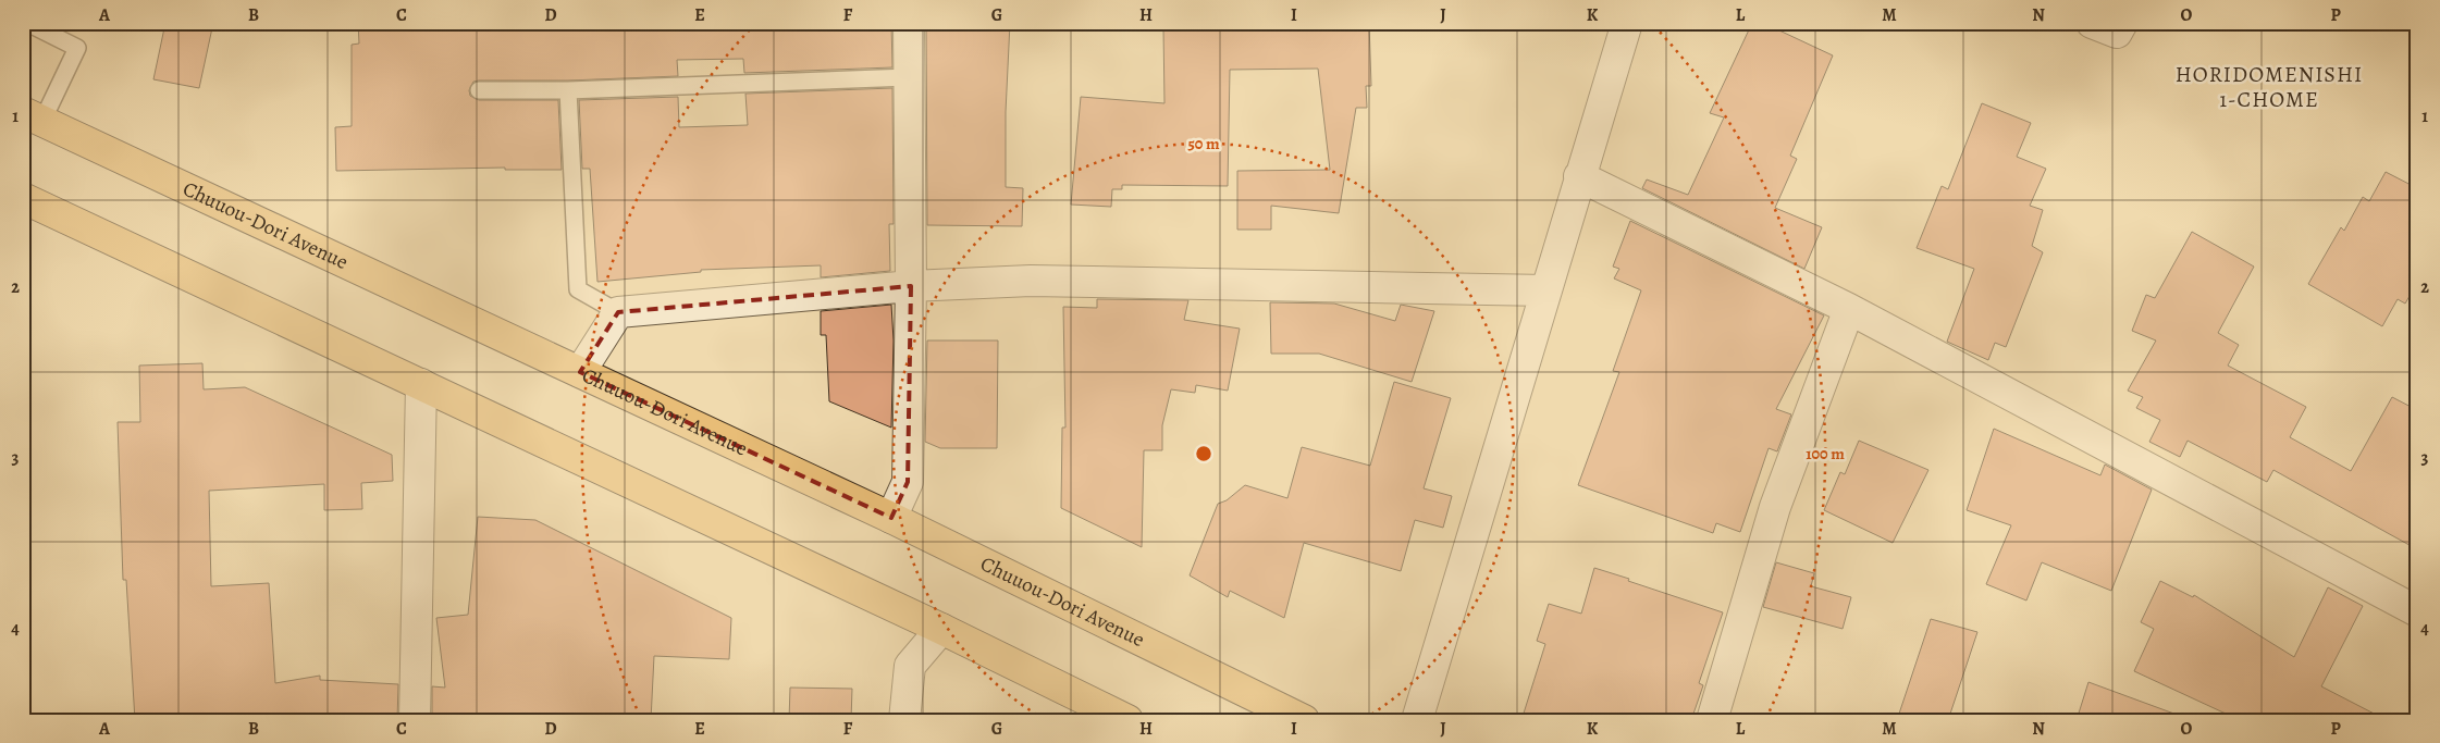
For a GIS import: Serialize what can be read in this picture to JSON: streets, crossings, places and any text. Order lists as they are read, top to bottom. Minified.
{"streets":{"highway":["Chuuou-Dori Avenue"]},"districts":["HORIDOMENISHI 1-CHOME"],"grid":{"columns":["A","B","C","D","E","F","G","H","I","J","K","L","M","N","O","P"],"rows":["1","2","3","4"]},"rings":["50 m","100 m"]}
